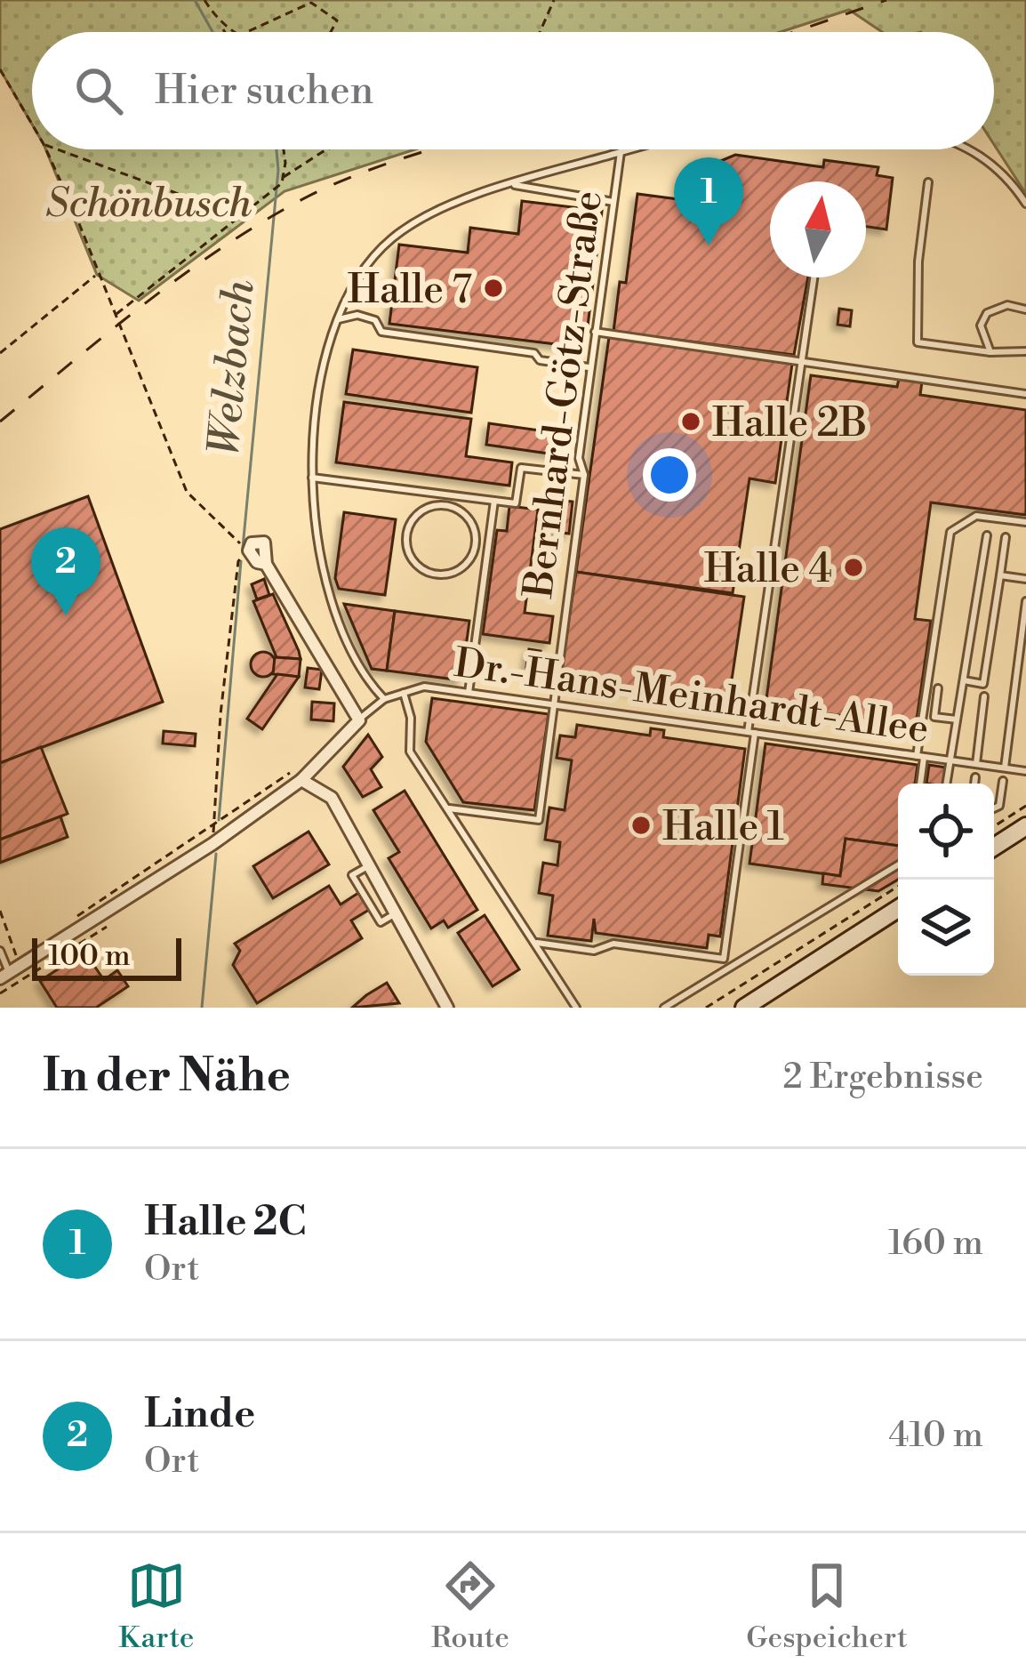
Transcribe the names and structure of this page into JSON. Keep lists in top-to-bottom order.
{
  "streets": {
    "lane": ["Bernhard-Götz-Straße", "Dr.-Hans-Meinhardt-Allee"]
  },
  "crossings": [
    ["Bernhard-Götz-Straße", "Dr.-Hans-Meinhardt-Allee"]
  ],
  "water": ["Welzbach"],
  "parks": ["Schönbusch"],
  "places": [
    "Halle 7",
    "Halle 2B",
    "Halle 4",
    "Halle 1"
  ],
  "scale_bar": "100 m",
  "north": "top",
  "page": {
    "search": "Hier suchen",
    "pins": ["1", "2"],
    "scale": "100 m",
    "heading": ["In der Nähe", "2 Ergebnisse"],
    "list": [
      {
        "mark": "1",
        "name": "Halle 2C",
        "note": "Ort",
        "value": "160 m"
      },
      {
        "mark": "2",
        "name": "Linde",
        "note": "Ort",
        "value": "410 m"
      }
    ],
    "nav": ["Karte", "Route", "Gespeichert"]
  }
}
